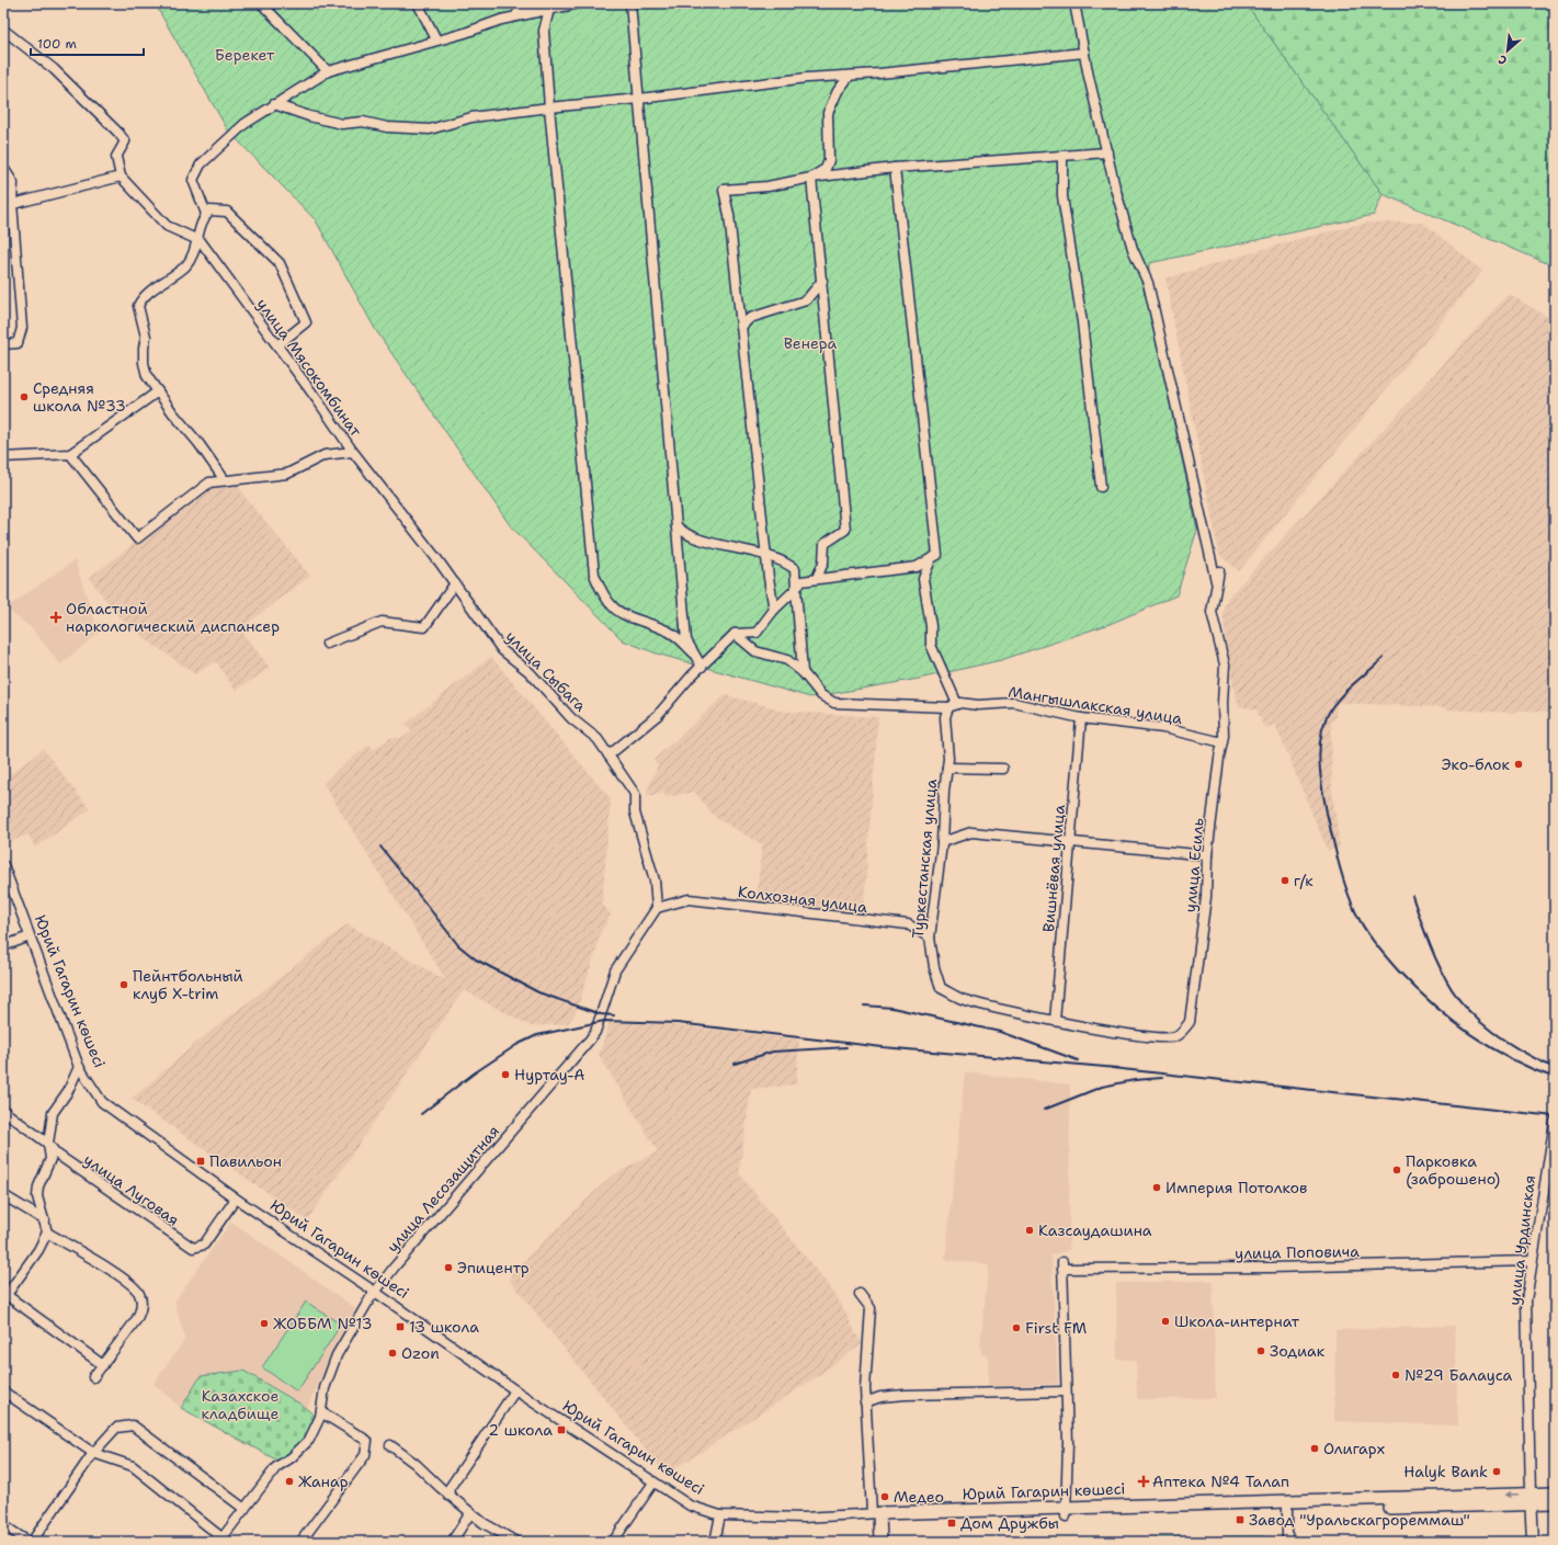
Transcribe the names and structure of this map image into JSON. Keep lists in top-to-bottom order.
{
  "streets": {
    "main road": ["Юрий Гагарин көшесі"],
    "street": [
      "улица Мясокомбинат",
      "улица Сыбага",
      "Мангышлакская улица",
      "Туркестанская улица",
      "улица Есиль",
      "Вишнёвая улица",
      "Колхозная улица",
      "улица Лесозащитная",
      "улица Луговая",
      "улица Урдинская",
      "улица Поповича"
    ]
  },
  "crossings": [
    ["улица Мясокомбинат", "улица Сыбага"],
    ["улица Сыбага", "Колхозная улица"],
    ["улица Сыбага", "улица Лесозащитная"],
    ["Мангышлакская улица", "Туркестанская улица"],
    ["Мангышлакская улица", "улица Есиль"],
    ["Мангышлакская улица", "Вишнёвая улица"],
    ["Туркестанская улица", "улица Есиль"],
    ["Туркестанская улица", "Вишнёвая улица"],
    ["Туркестанская улица", "Колхозная улица"],
    ["улица Есиль", "Вишнёвая улица"],
    ["Колхозная улица", "улица Лесозащитная"],
    ["Юрий Гагарин көшесі", "улица Лесозащитная"],
    ["Юрий Гагарин көшесі", "улица Луговая"],
    ["Юрий Гагарин көшесі", "улица Урдинская"],
    ["улица Урдинская", "улица Поповича"]
  ],
  "parks": ["Берекет", "Венера", "Казахское кладбище"],
  "places": {
    "other": [
      "Средняя школа №33",
      "Эко-блок",
      "г/к",
      "Пейнтбольный клуб X-trim",
      "Нуртау-А",
      "Парковка (заброшено)",
      "Империя Потолков",
      "Казсаудашина",
      "Эпицентр",
      "Школа-интернат",
      "ЖОББМ №13",
      "First FM",
      "Зодиак",
      "Ozon",
      "№29 Балауса",
      "Олигарх",
      "Halyk Bank",
      "Жанар",
      "Медео"
    ],
    "health": ["Областной наркологический диспансер", "Аптека №4 Талап"],
    "transit": [
      "Павильон",
      "13 школа",
      "2 школа",
      "Завод \"Уральскагрореммаш\"",
      "Дом Дружбы"
    ]
  },
  "scale_bar": "100 m",
  "north": "bottom left"
}
